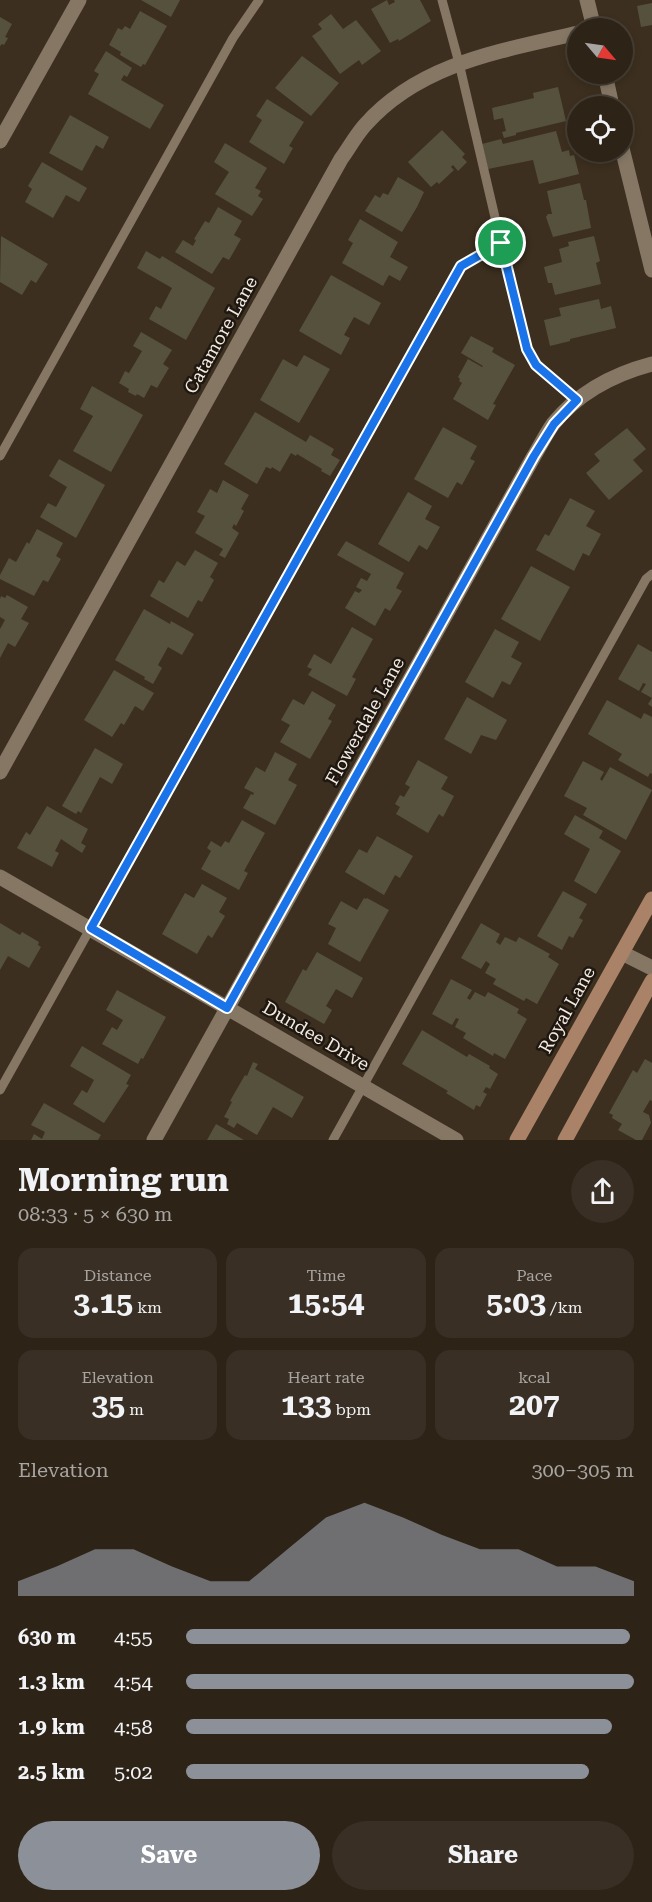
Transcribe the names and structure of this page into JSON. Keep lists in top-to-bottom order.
{
  "streets": {
    "main road": ["Royal Lane"],
    "street": ["Catamore Lane", "Flowerdale Lane", "Dundee Drive"]
  },
  "crossings": [
    ["Flowerdale Lane", "Dundee Drive"]
  ],
  "north": "bottom right",
  "page": {
    "heading": ["Morning run", "08:33 · 5 × 630 m"],
    "stats": [
      ["Distance", "3.15 km"],
      ["Time", "15:54"],
      ["Pace", "5:03 /km"],
      ["Elevation", "35 m"],
      ["Heart rate", "133 bpm"],
      ["kcal", "207"]
    ],
    "chart": ["Elevation", "300–305 m"],
    "list": [
      {
        "name": "630 m",
        "note": "4:55"
      },
      {
        "name": "1.3 km",
        "note": "4:54"
      },
      {
        "name": "1.9 km",
        "note": "4:58"
      },
      {
        "name": "2.5 km",
        "note": "5:02"
      }
    ],
    "buttons": ["Save", "Share"]
  }
}
